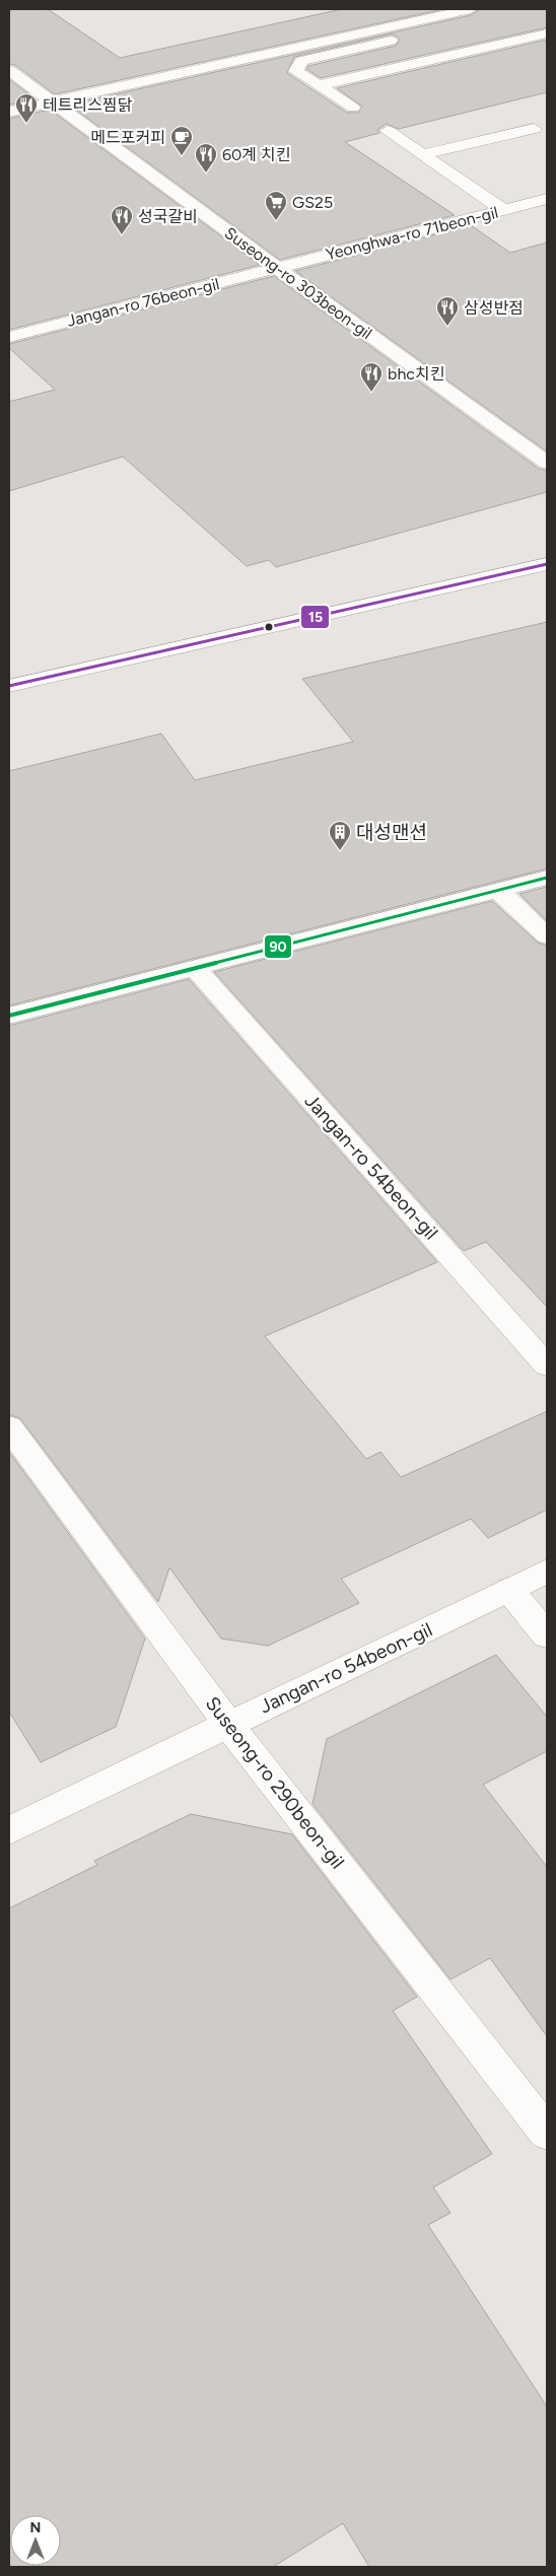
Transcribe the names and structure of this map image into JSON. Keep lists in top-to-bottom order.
{
  "streets": {
    "street": [
      "Yeonghwa-ro 71beon-gil",
      "Suseong-ro 303beon-gil",
      "Jangan-ro 76beon-gil",
      "Jangan-ro 54beon-gil",
      "Suseong-ro 290beon-gil"
    ]
  },
  "crossings": [
    ["Yeonghwa-ro 71beon-gil", "Suseong-ro 303beon-gil"],
    ["Yeonghwa-ro 71beon-gil", "Jangan-ro 76beon-gil"],
    ["Suseong-ro 303beon-gil", "Jangan-ro 76beon-gil"],
    ["Jangan-ro 54beon-gil", "Suseong-ro 290beon-gil"]
  ],
  "places": {
    "restaurant": [
      "테트리스찜닭",
      "60계 치킨",
      "성국갈비",
      "삼성반점",
      "bhc치킨"
    ],
    "cafe": ["메드포커피"],
    "supermarket": ["GS25"],
    "building": ["대성맨션"]
  },
  "lines": ["transit line 15", "transit line 90"],
  "north": "top"
}
